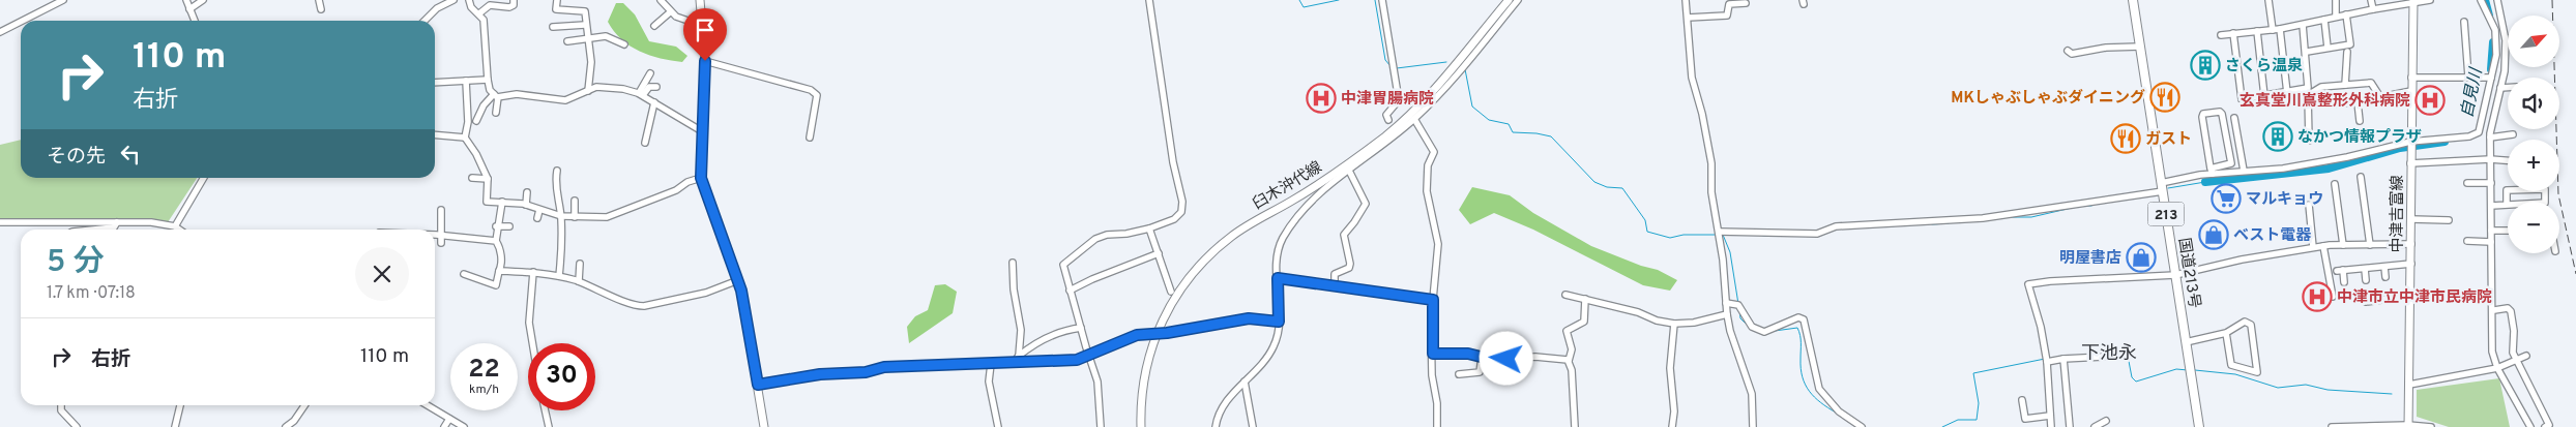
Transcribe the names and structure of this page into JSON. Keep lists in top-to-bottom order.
{
  "streets": {
    "highway": ["213", "国道213号"],
    "main road": ["臼木沖代線", "中津吉富線"]
  },
  "districts": ["下池永"],
  "water": ["自見川"],
  "places": {
    "building": ["さくら温泉", "なかつ情報プラザ"],
    "restaurant": ["MKしゃぶしゃぶダイニング", "ガスト"],
    "hospital": ["中津胃腸病院", "玄真堂川嶌整形外科病院", "中津市立中津市民病院"],
    "supermarket": ["マルキョウ"],
    "shop": ["ベスト電器", "明屋書店"]
  },
  "north": "top right",
  "page": {
    "map_buttons": ["+", "−"],
    "turn": ["110 m", "右折"],
    "then": "その先",
    "heading": ["5 分", "1.7 km · 07:18"],
    "list": [
      {
        "name": "右折",
        "value": "110 m"
      }
    ],
    "speed": "22 km/h",
    "limit": "30"
  }
}
